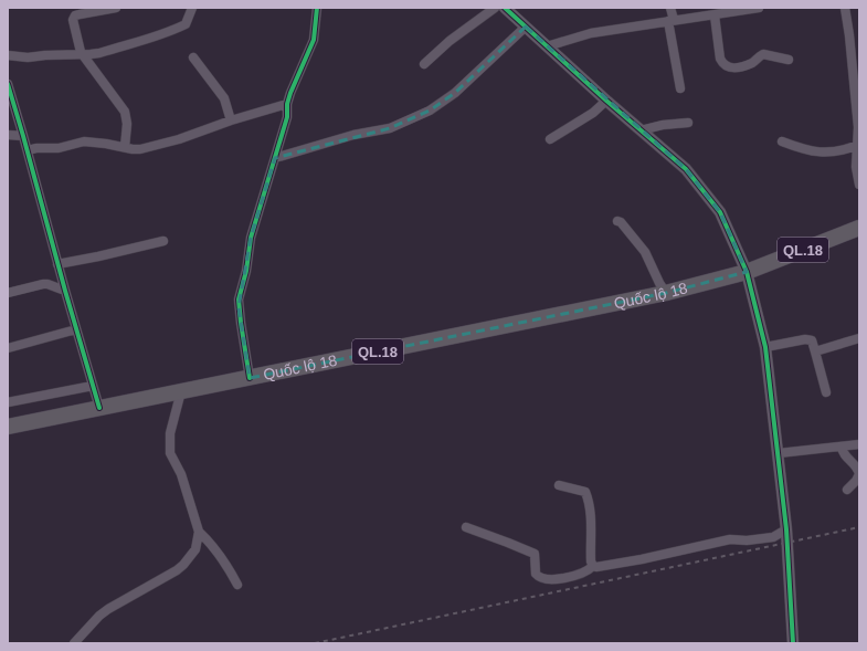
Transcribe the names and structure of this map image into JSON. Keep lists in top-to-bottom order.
{
  "streets": {
    "highway": ["QL.18", "Quốc lộ 18"]
  },
  "crossings": [
    ["QL.18", "Quốc lộ 18"]
  ]
}
